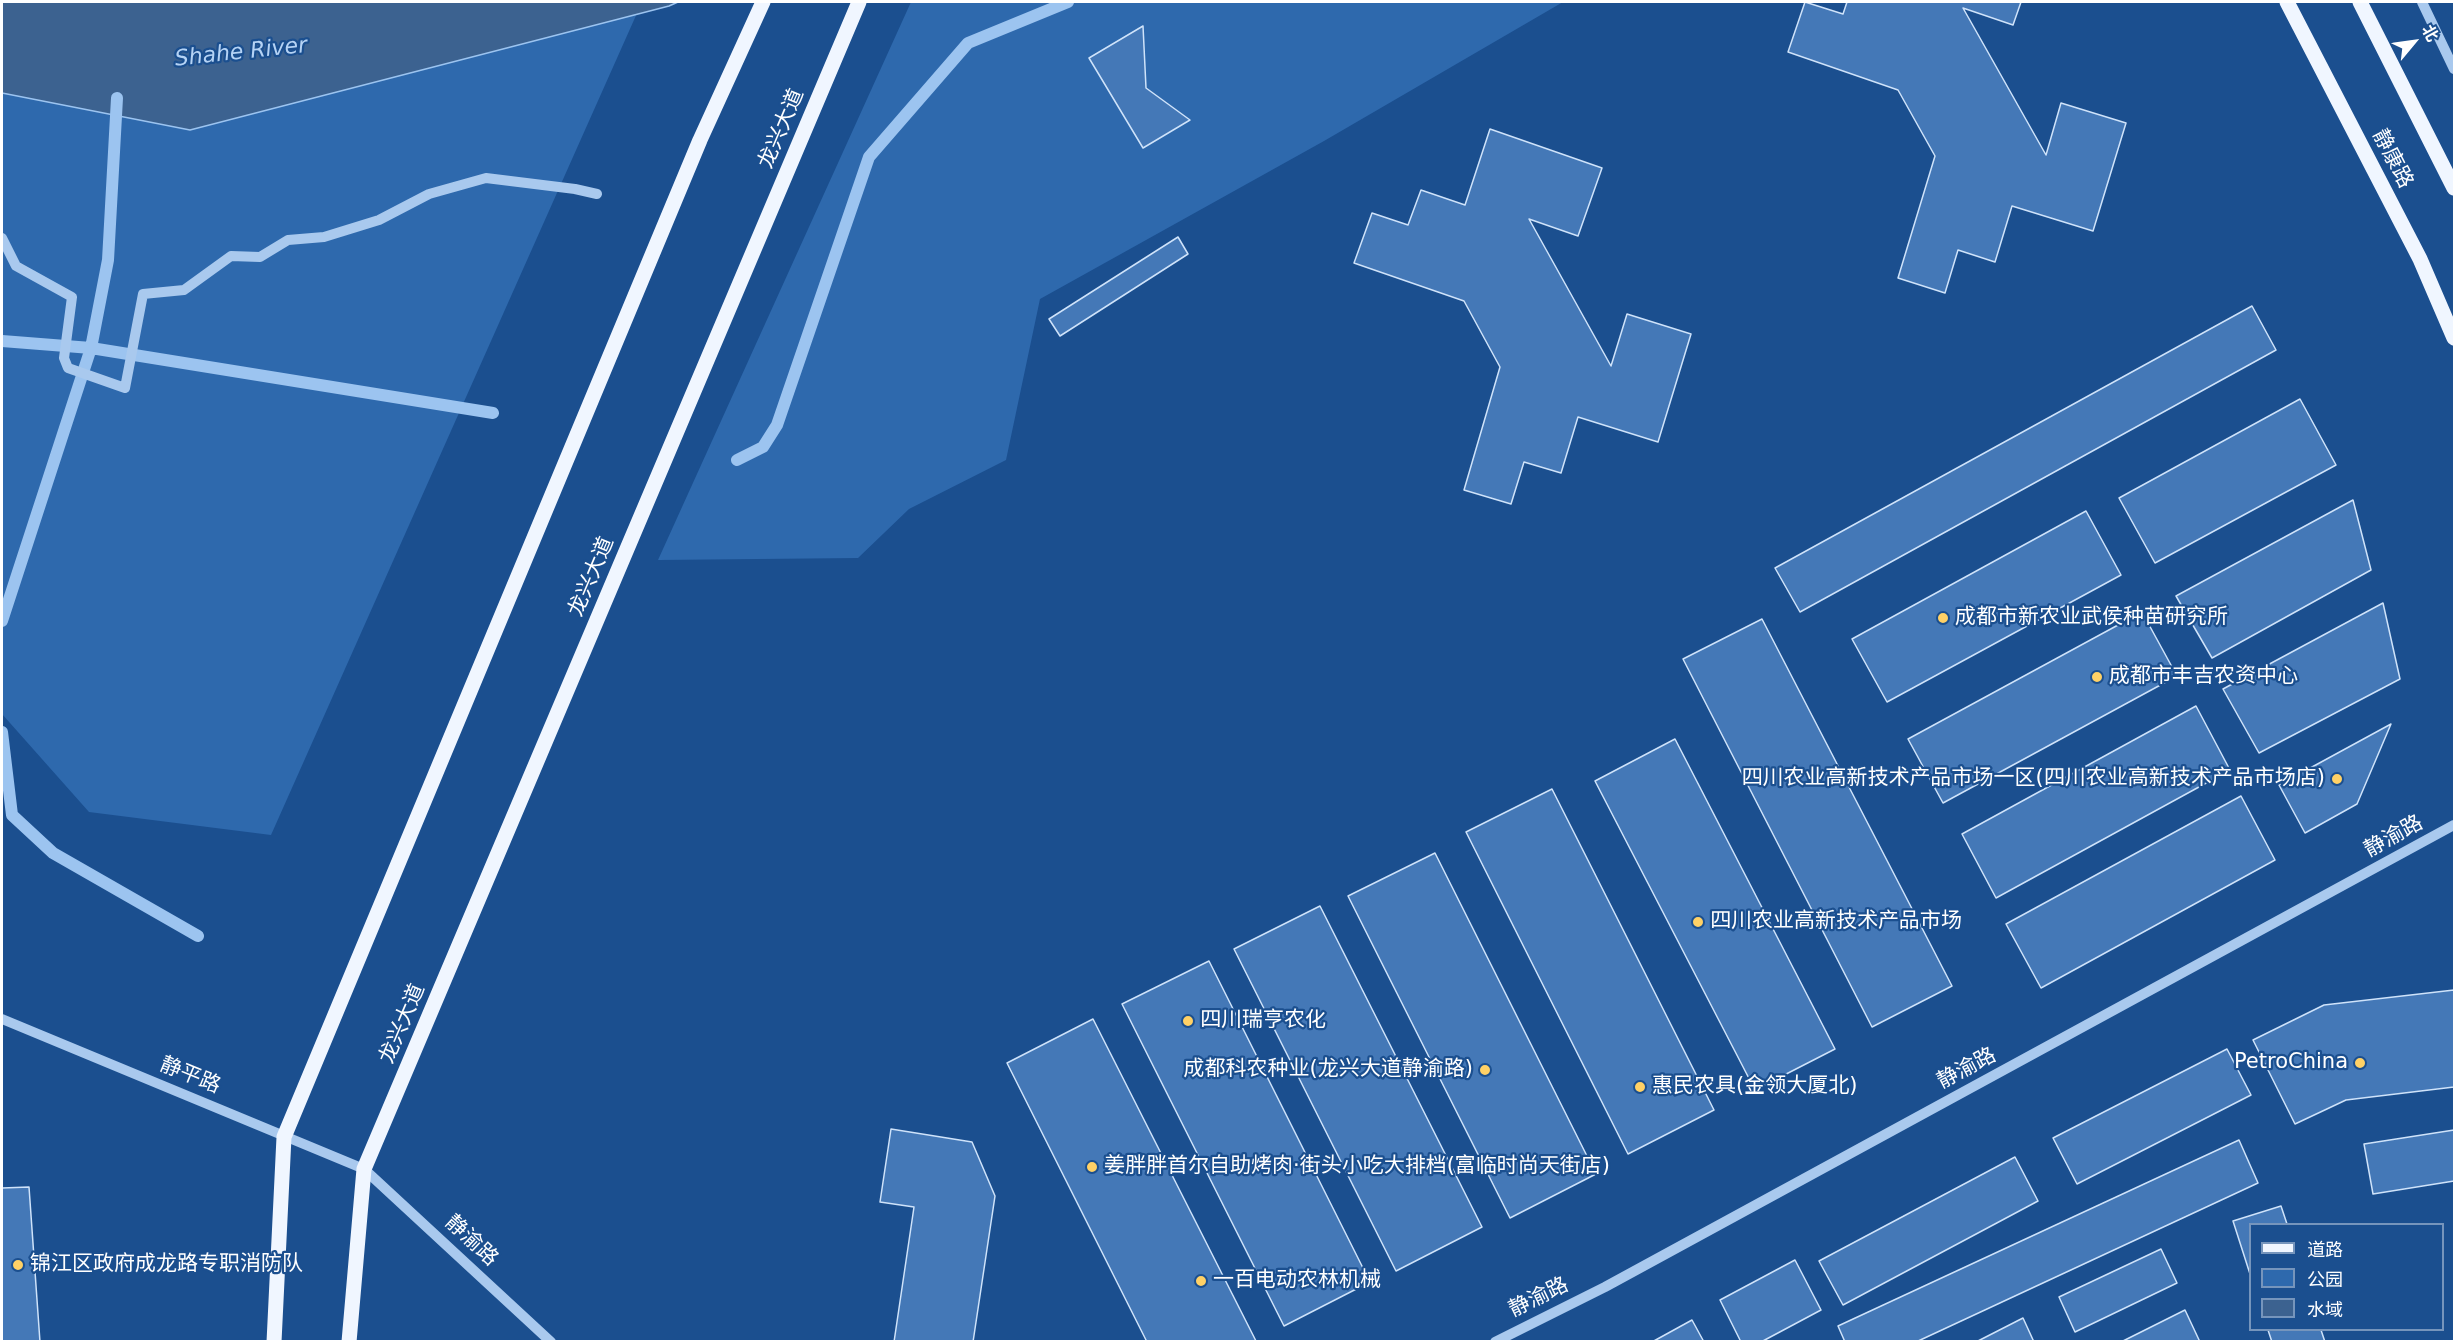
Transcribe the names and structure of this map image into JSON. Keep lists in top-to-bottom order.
{
  "streets": {
    "main road": ["龙兴大道", "静康路"],
    "street": ["静渝路", "静平路"]
  },
  "crossings": [
    ["龙兴大道", "静渝路"],
    ["龙兴大道", "静平路"],
    ["静渝路", "静平路"]
  ],
  "water": ["Shahe River"],
  "places": [
    "成都市新农业武侯种苗研究所",
    "成都市丰吉农资中心",
    "四川农业高新技术产品市场一区(四川农业高新技术产品市场店)",
    "四川农业高新技术产品市场",
    "四川瑞亨农化",
    "PetroChina",
    "成都科农种业(龙兴大道静渝路)",
    "惠民农具(金领大厦北)",
    "姜胖胖首尔自助烤肉·街头小吃大排档(富临时尚天街店)",
    "锦江区政府成龙路专职消防队",
    "一百电动农林机械"
  ],
  "legend": ["道路", "公园", "水域"],
  "north": "top right"
}
